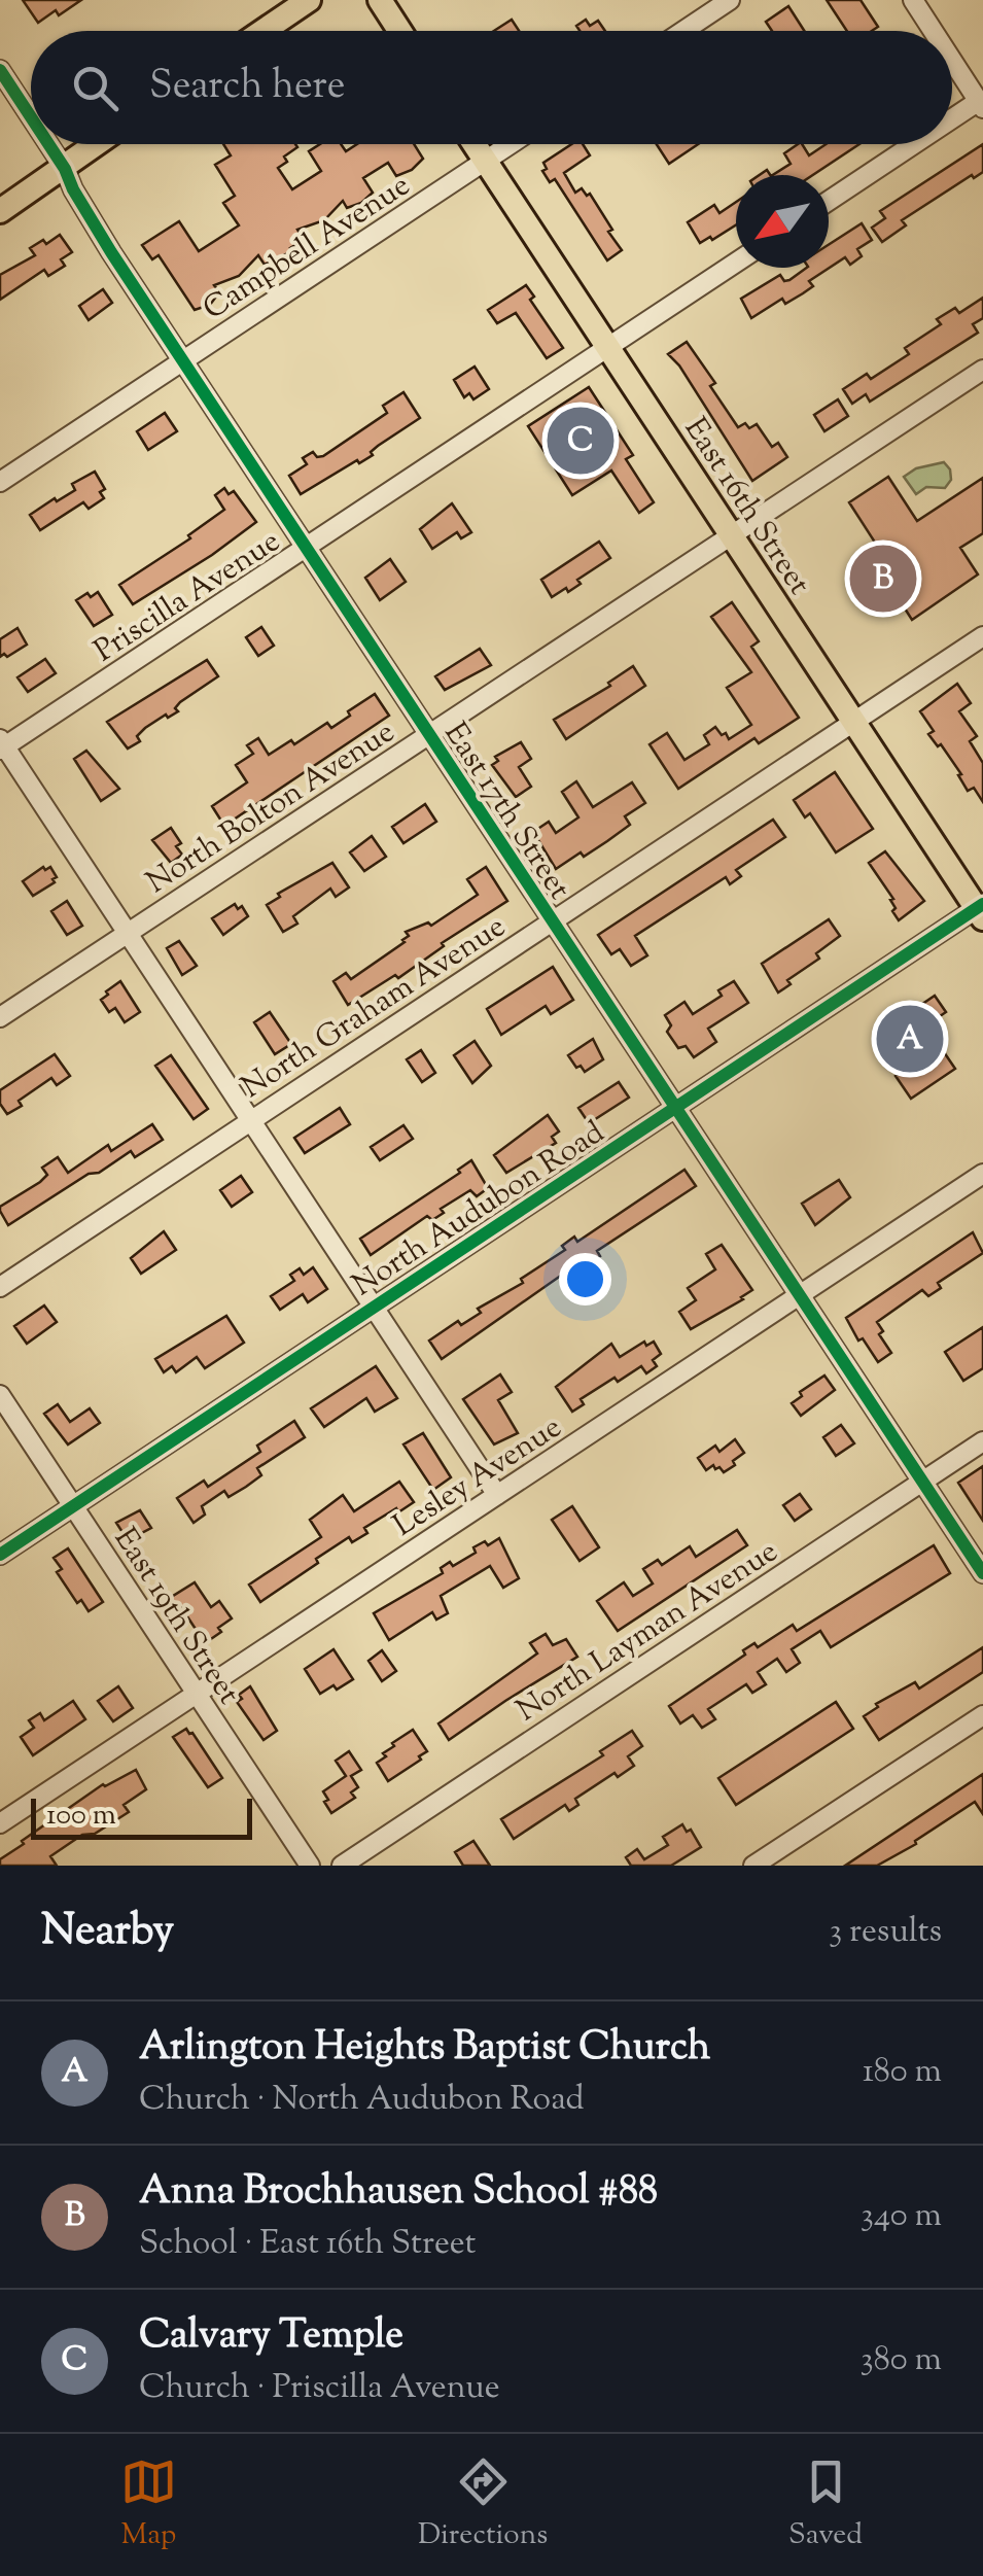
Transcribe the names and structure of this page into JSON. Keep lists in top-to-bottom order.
{
  "streets": {
    "main road": ["East 16th Street"],
    "street": [
      "Campbell Avenue",
      "Priscilla Avenue",
      "North Bolton Avenue",
      "East 17th Street",
      "North Graham Avenue",
      "North Audubon Road",
      "Lesley Avenue",
      "East 19th Street",
      "North Layman Avenue"
    ]
  },
  "crossings": [
    ["Campbell Avenue", "East 16th Street"],
    ["Campbell Avenue", "East 17th Street"],
    ["East 16th Street", "Priscilla Avenue"],
    ["East 16th Street", "North Bolton Avenue"],
    ["East 16th Street", "North Graham Avenue"],
    ["East 16th Street", "North Audubon Road"],
    ["Priscilla Avenue", "East 17th Street"],
    ["North Bolton Avenue", "East 17th Street"],
    ["East 17th Street", "North Graham Avenue"],
    ["East 17th Street", "North Audubon Road"],
    ["East 17th Street", "Lesley Avenue"],
    ["East 17th Street", "North Layman Avenue"],
    ["North Audubon Road", "East 19th Street"],
    ["Lesley Avenue", "East 19th Street"]
  ],
  "scale_bar": "100 m",
  "north": "bottom left",
  "page": {
    "search": "Search here",
    "pins": ["C", "B", "A"],
    "scale": "100 m",
    "heading": ["Nearby", "3 results"],
    "list": [
      {
        "mark": "A",
        "name": "Arlington Heights Baptist Church",
        "note": "Church · North Audubon Road",
        "value": "180 m"
      },
      {
        "mark": "B",
        "name": "Anna Brochhausen School #88",
        "note": "School · East 16th Street",
        "value": "340 m"
      },
      {
        "mark": "C",
        "name": "Calvary Temple",
        "note": "Church · Priscilla Avenue",
        "value": "380 m"
      }
    ],
    "nav": ["Map", "Directions", "Saved"]
  }
}
